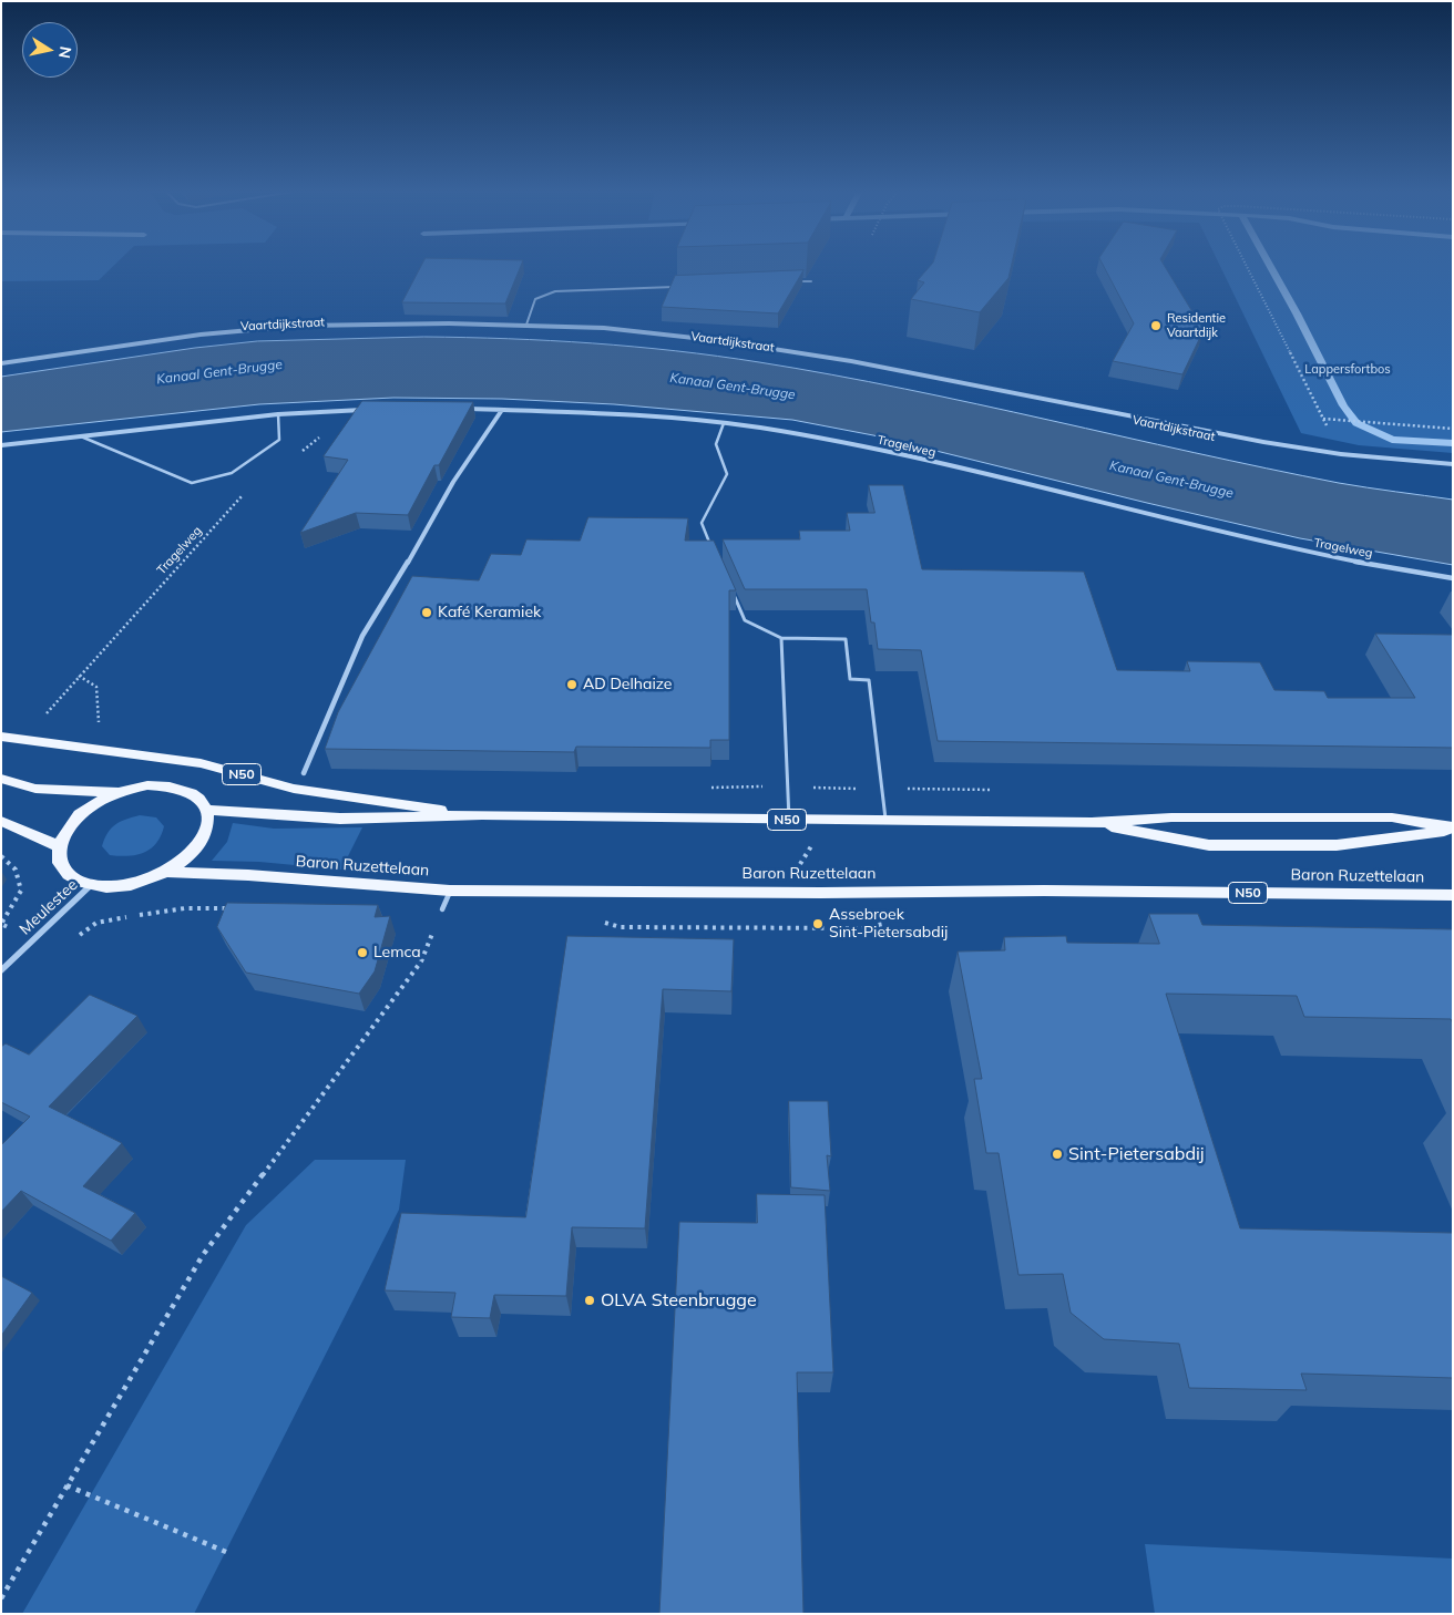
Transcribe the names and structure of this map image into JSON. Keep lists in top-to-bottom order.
{
  "streets": {
    "main road": ["N50", "Baron Ruzettelaan"],
    "street": ["Vaartdijkstraat", "Tragelweg", "Meulestee"]
  },
  "crossings": [
    ["N50", "Baron Ruzettelaan"],
    ["N50", "Meulestee"],
    ["Baron Ruzettelaan", "Meulestee"]
  ],
  "water": ["Kanaal Gent-Brugge"],
  "parks": ["Lappersfortbos"],
  "places": [
    "Residentie Vaartdijk",
    "Kafé Keramiek",
    "AD Delhaize",
    "Assebroek Sint-Pietersabdij",
    "Lemca",
    "Sint-Pietersabdij",
    "OLVA Steenbrugge"
  ],
  "north": "right"
}
